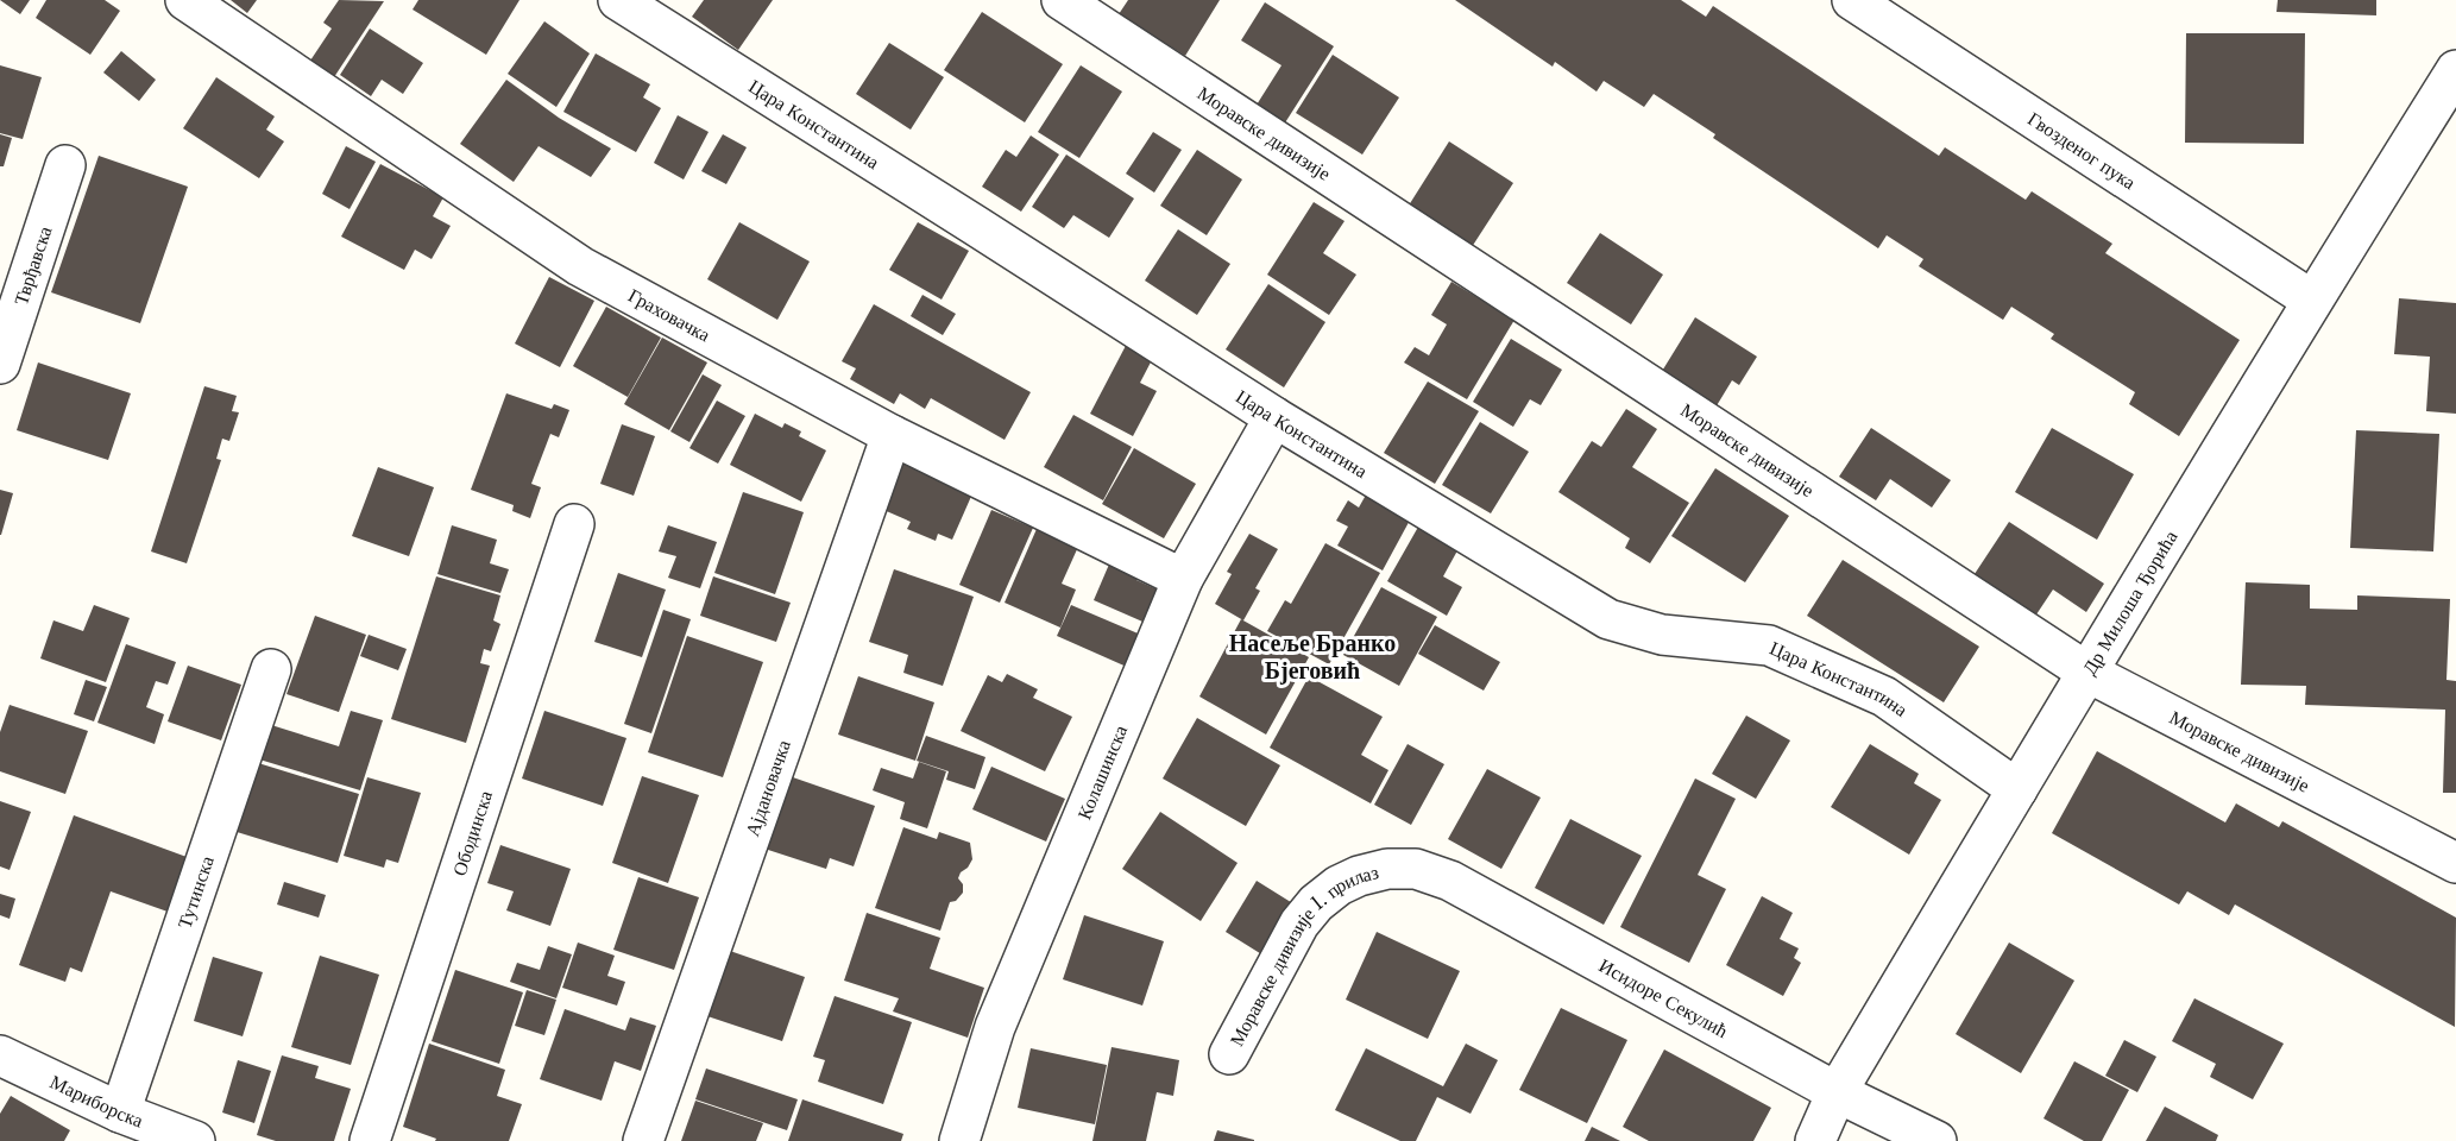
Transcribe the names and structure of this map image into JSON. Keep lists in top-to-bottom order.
{
  "streets": {
    "street": [
      "Цара Константина",
      "Моравске дивизије",
      "Гвозденог пука",
      "Тврђавска",
      "Граховачка",
      "Др Милоша Ђорића",
      "Колашинска",
      "Ајдановачка",
      "Ободинска",
      "Тутинска",
      "Моравске дивизије 1. прилаз",
      "Исидоре Секулић",
      "Мариборска"
    ]
  },
  "crossings": [
    ["Цара Константина", "Др Милоша Ђорића"],
    ["Цара Константина", "Колашинска"],
    ["Моравске дивизије", "Др Милоша Ђорића"],
    ["Гвозденог пука", "Др Милоша Ђорића"],
    ["Граховачка", "Колашинска"],
    ["Граховачка", "Ајдановачка"],
    ["Др Милоша Ђорића", "Исидоре Секулић"],
    ["Тутинска", "Мариборска"],
    ["Моравске дивизије 1. прилаз", "Исидоре Секулић"]
  ],
  "districts": ["Насеље Бранко Бјеговић"]
}
